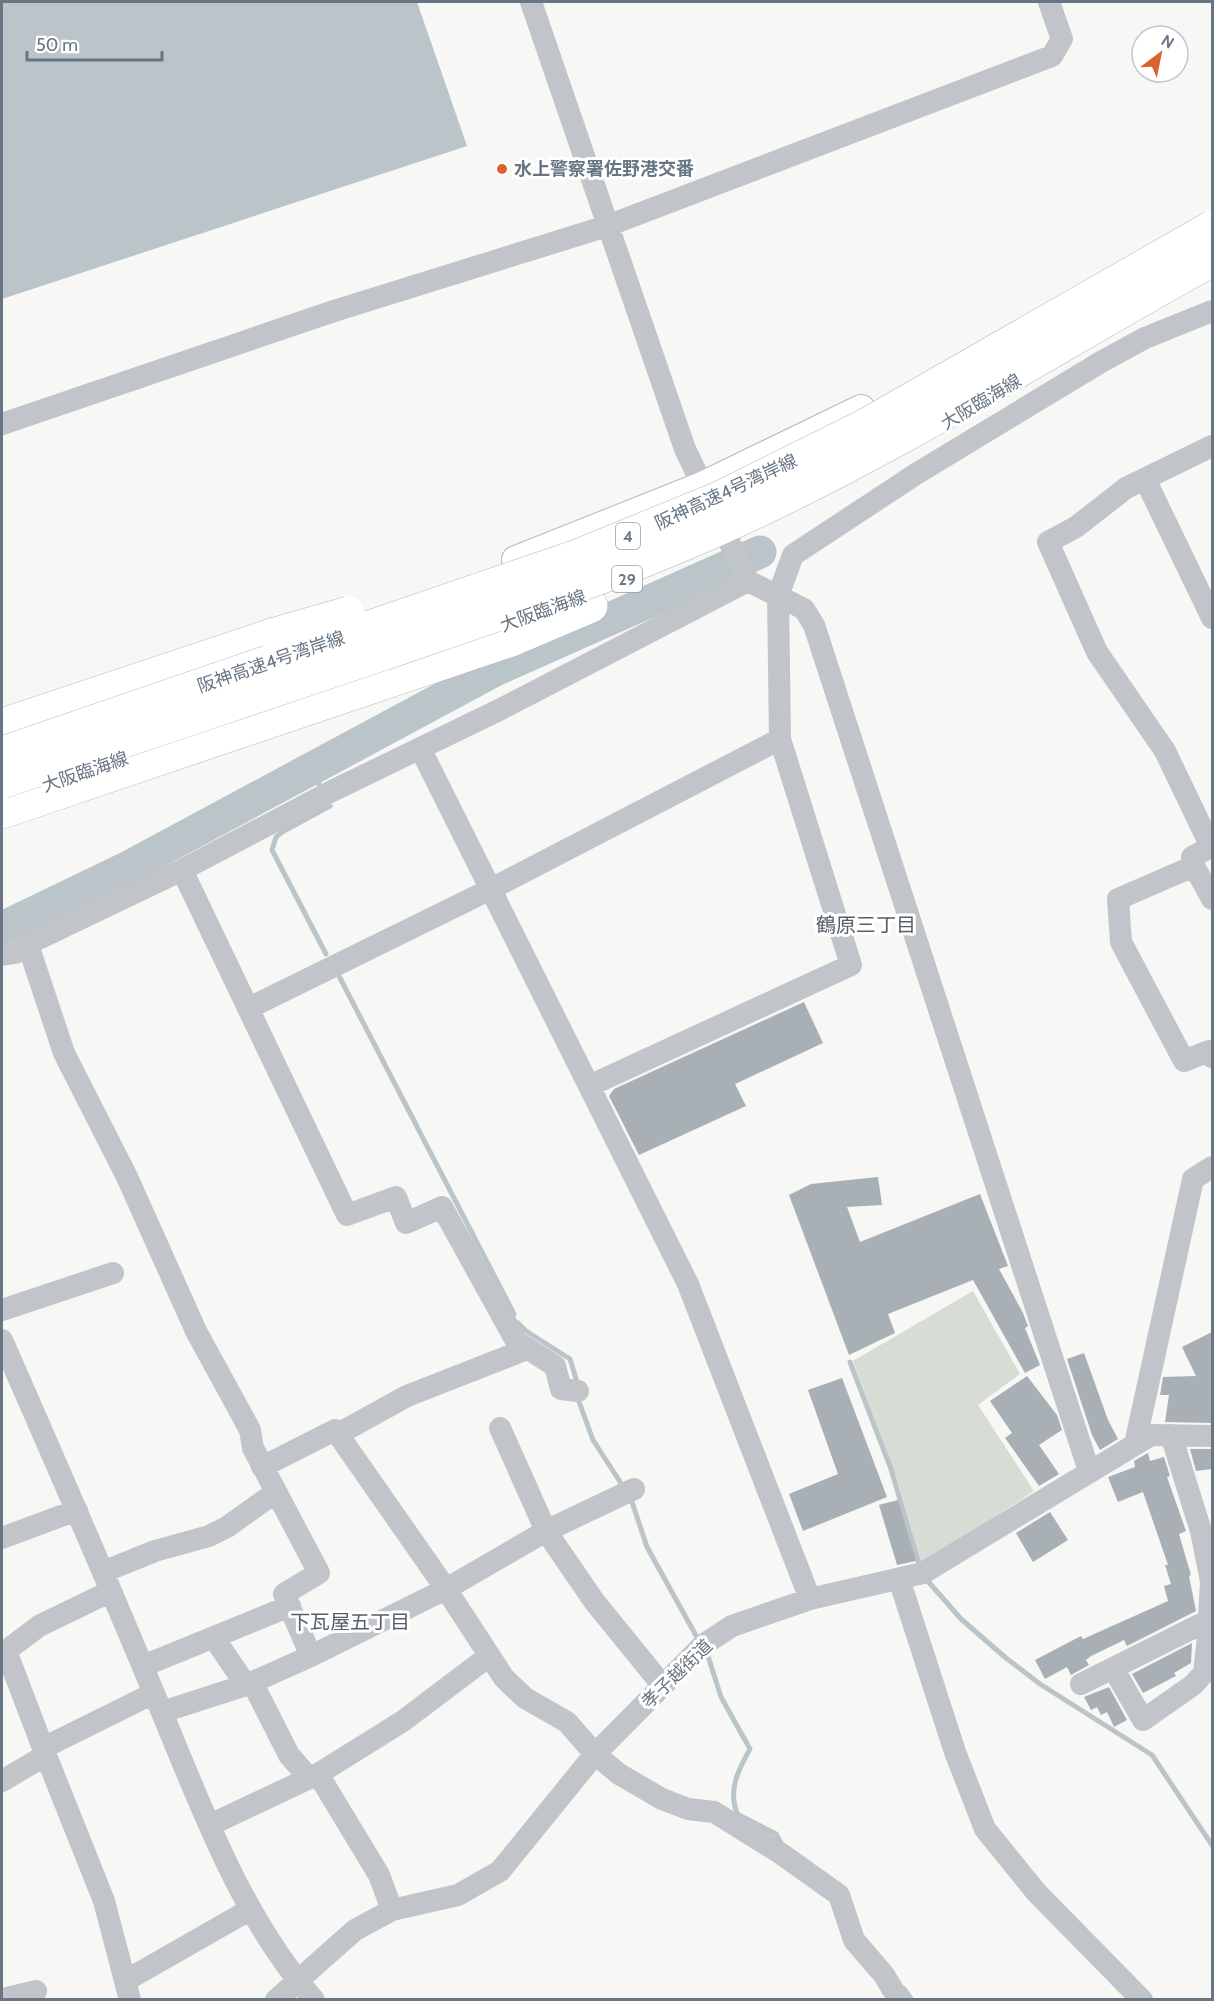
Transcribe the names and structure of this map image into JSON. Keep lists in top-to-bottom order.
{
  "streets": {
    "highway": ["阪神高速4号湾岸線", "4"],
    "main road": ["大阪臨海線", "29"],
    "street": ["孝子越街道"]
  },
  "districts": ["鶴原三丁目", "下瓦屋五丁目"],
  "places": ["水上警察署佐野港交番"],
  "scale_bar": "50 m",
  "north": "top right"
}
